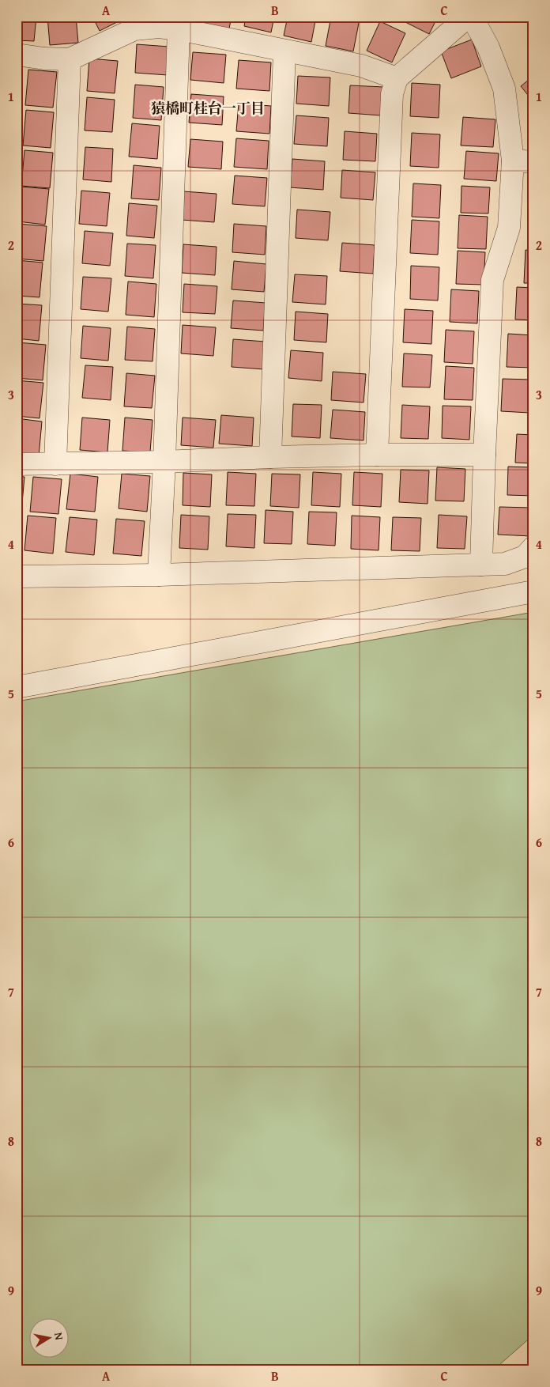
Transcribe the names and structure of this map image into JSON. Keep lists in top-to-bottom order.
{
  "districts": ["猿橋町桂台一丁目"],
  "north": "right",
  "grid": {
    "columns": ["A", "B", "C"],
    "rows": [
      "1",
      "2",
      "3",
      "4",
      "5",
      "6",
      "7",
      "8",
      "9"
    ]
  }
}
